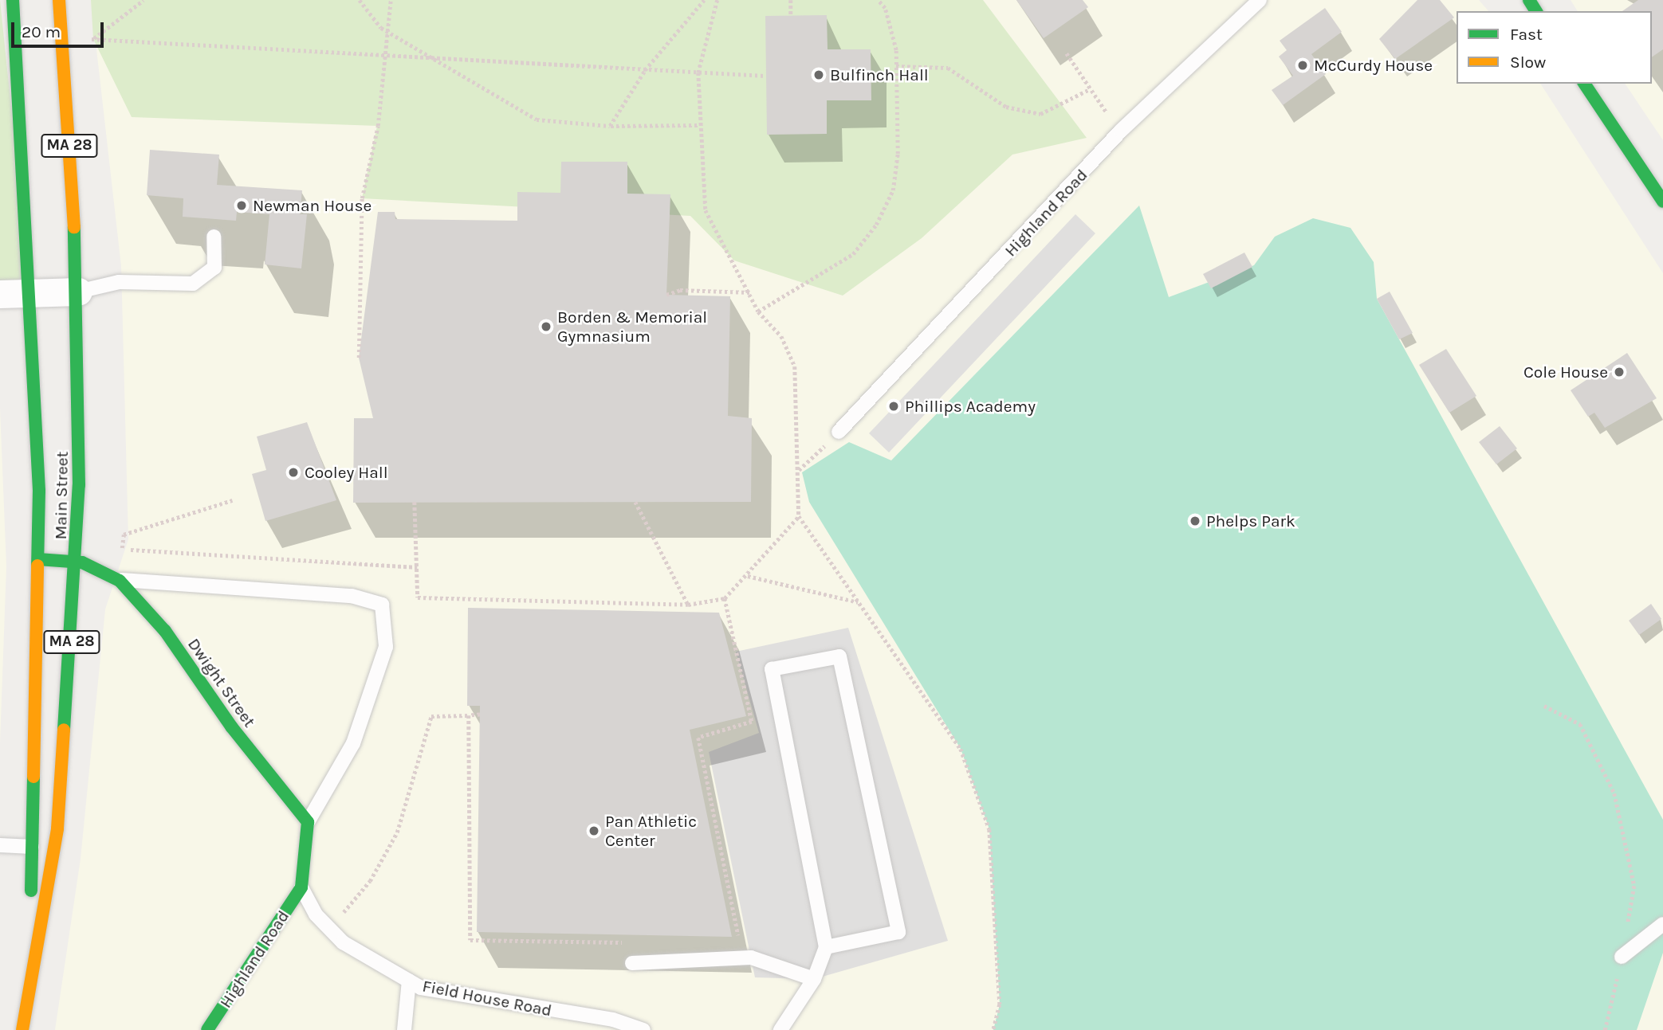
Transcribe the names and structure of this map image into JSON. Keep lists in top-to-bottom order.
{
  "streets": {
    "main road": [
      "MA 28",
      "Highland Road",
      "Main Street",
      "Dwight Street"
    ],
    "lane": ["Field House Road"]
  },
  "crossings": [
    ["Highland Road", "Field House Road"],
    ["Main Street", "Dwight Street"]
  ],
  "places": [
    "McCurdy House",
    "Bulfinch Hall",
    "Newman House",
    "Borden & Memorial Gymnasium",
    "Cole House",
    "Phillips Academy",
    "Cooley Hall",
    "Phelps Park",
    "Pan Athletic Center"
  ],
  "legend": ["Fast", "Slow"],
  "scale_bar": "20 m"
}
